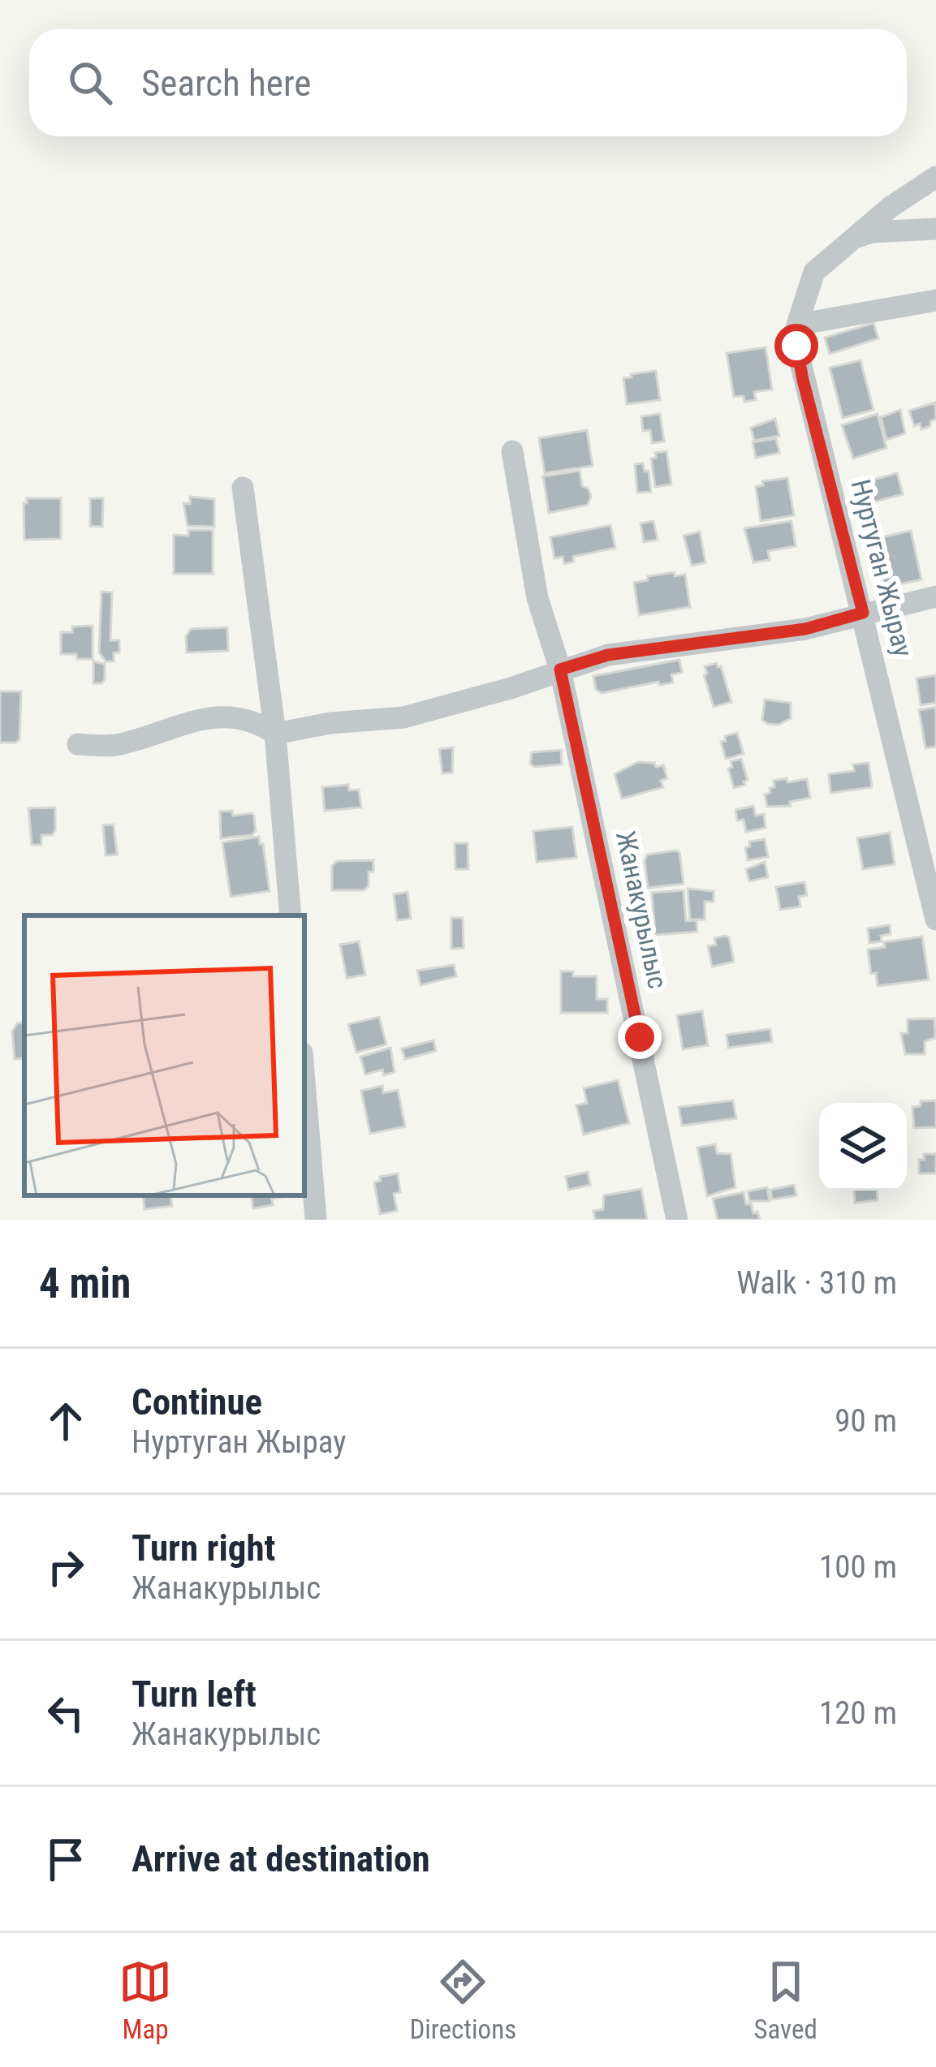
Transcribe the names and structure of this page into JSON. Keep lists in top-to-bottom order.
{
  "streets": {
    "street": ["Нуртуган Жырау", "Жанакурылыс"]
  },
  "page": {
    "search": "Search here",
    "heading": ["4 min", "Walk · 310 m"],
    "list": [
      ["Continue", "Нуртуган Жырау", "90 m"],
      ["Turn right", "Жанакурылыс", "100 m"],
      ["Turn left", "Жанакурылыс", "120 m"],
      "Arrive at destination"
    ],
    "nav": ["Map", "Directions", "Saved"]
  }
}
